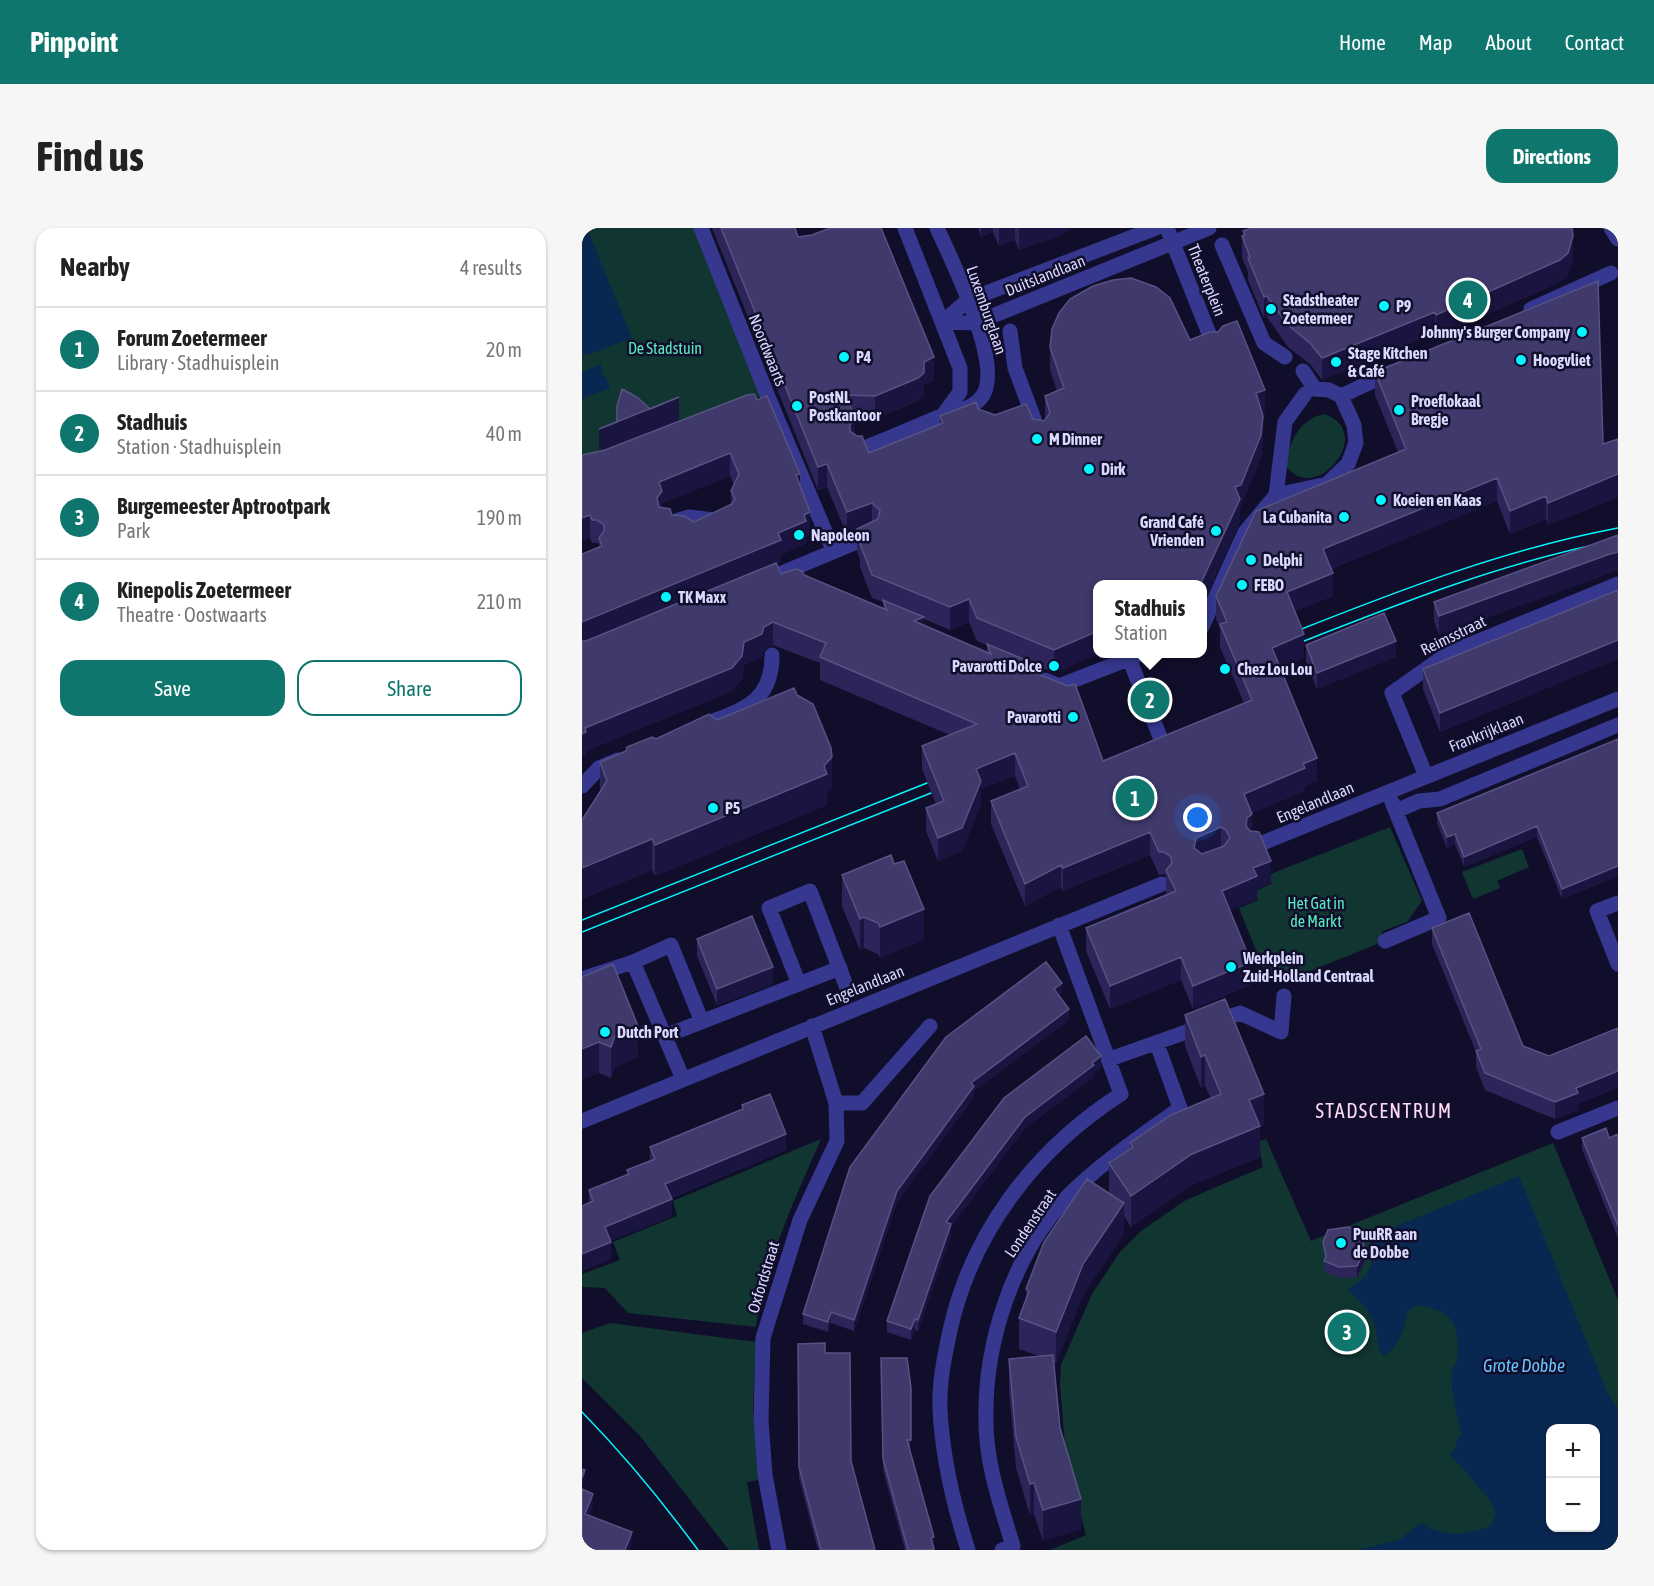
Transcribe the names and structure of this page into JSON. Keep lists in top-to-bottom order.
{
  "streets": {
    "street": [
      "Duitslandlaan",
      "Theaterplein",
      "Luxemburglaan",
      "Noordwaarts",
      "Reimsstraat",
      "Frankrijklaan",
      "Engelandlaan",
      "Londenstraat",
      "Oxfordstraat"
    ]
  },
  "crossings": [
    ["Duitslandlaan", "Theaterplein"],
    ["Duitslandlaan", "Luxemburglaan"],
    ["Reimsstraat", "Frankrijklaan"],
    ["Frankrijklaan", "Engelandlaan"],
    ["Engelandlaan", "Londenstraat"],
    ["Engelandlaan", "Oxfordstraat"]
  ],
  "districts": ["STADSCENTRUM"],
  "water": ["Grote Dobbe"],
  "parks": ["De Stadstuin", "Het Gat in de Markt"],
  "places": [
    "P9",
    "Stadstheater Zoetermeer",
    "Johnny's Burger Company",
    "P4",
    "Hoogvliet",
    "Stage Kitchen & Café",
    "PostNL Postkantoor",
    "Proeflokaal Bregje",
    "M Dinner",
    "Dirk",
    "Koeien en Kaas",
    "La Cubanita",
    "Grand Café Vrienden",
    "Napoleon",
    "Delphi",
    "FEBO",
    "TK Maxx",
    "Pavarotti Dolce",
    "Chez Lou Lou",
    "Pavarotti",
    "P5",
    "Werkplein Zuid-Holland Centraal",
    "Dutch Port",
    "PuuRR aan de Dobbe"
  ],
  "page": {
    "header": "Pinpoint",
    "nav": [
      "Home",
      "Map",
      "About",
      "Contact"
    ],
    "buttons": [
      "Directions",
      ["Save", "Share"]
    ],
    "title": "Find us",
    "heading": ["Nearby", "4 results"],
    "pins": [
      "4",
      "2",
      "1",
      "3"
    ],
    "list": [
      {
        "mark": "1",
        "name": "Forum Zoetermeer",
        "note": "Library · Stadhuisplein",
        "value": "20 m"
      },
      {
        "mark": "2",
        "name": "Stadhuis",
        "note": "Station · Stadhuisplein",
        "value": "40 m"
      },
      {
        "mark": "3",
        "name": "Burgemeester Aptrootpark",
        "note": "Park",
        "value": "190 m"
      },
      {
        "mark": "4",
        "name": "Kinepolis Zoetermeer",
        "note": "Theatre · Oostwaarts",
        "value": "210 m"
      }
    ],
    "popup": ["Stadhuis", "Station"],
    "map_buttons": ["+", "−"]
  }
}
